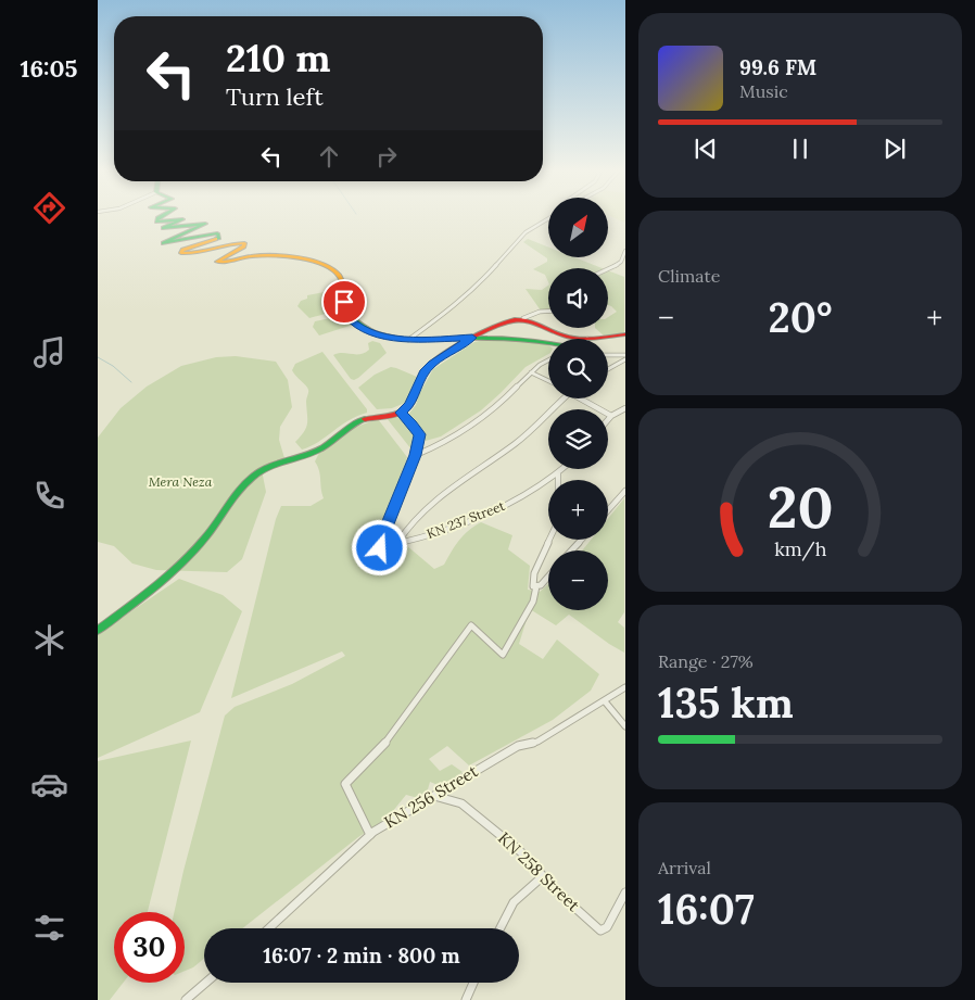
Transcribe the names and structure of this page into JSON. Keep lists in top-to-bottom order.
{
  "streets": {
    "street": ["KN 237 Street", "KN 256 Street", "KN 258 Street"]
  },
  "crossings": [
    ["KN 256 Street", "KN 258 Street"]
  ],
  "parks": ["Mera Neza"],
  "north": "top right",
  "page": {
    "tabs": "16:05",
    "turn": ["210 m", "Turn left"],
    "song": ["99.6 FM", "Music"],
    "map_buttons": ["+", "−"],
    "tile": [
      "Climate",
      ["Range · 27%", "135 km"],
      ["Arrival", "16:07"]
    ],
    "heat": ["−", "20°", "+"],
    "limit": "30",
    "trip": "16:07 · 2 min · 800 m",
    "gauge": ["20", "km/h"]
  }
}
